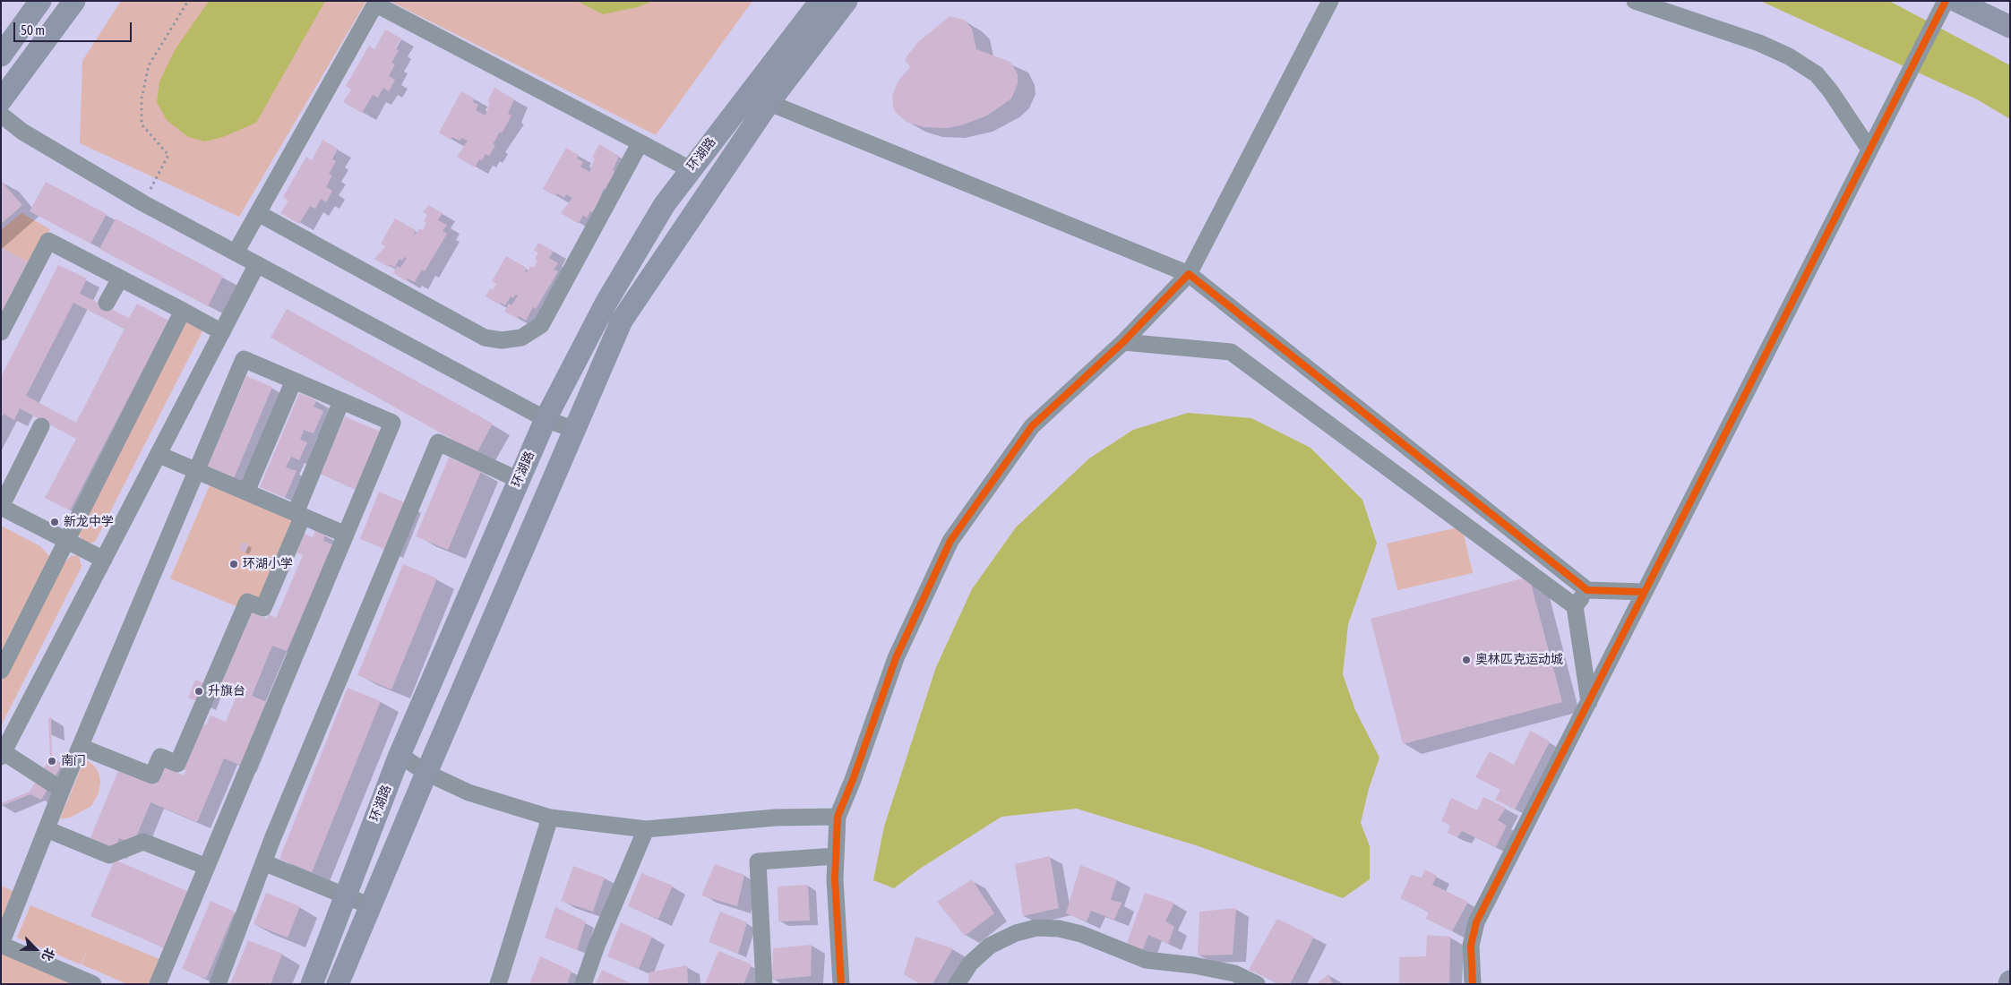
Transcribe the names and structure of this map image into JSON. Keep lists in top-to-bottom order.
{
  "streets": {
    "main road": ["环湖路"]
  },
  "places": [
    "新龙中学",
    "环湖小学",
    "奥林匹克运动城",
    "升旗台",
    "南门"
  ],
  "scale_bar": "50 m",
  "north": "bottom right"
}
